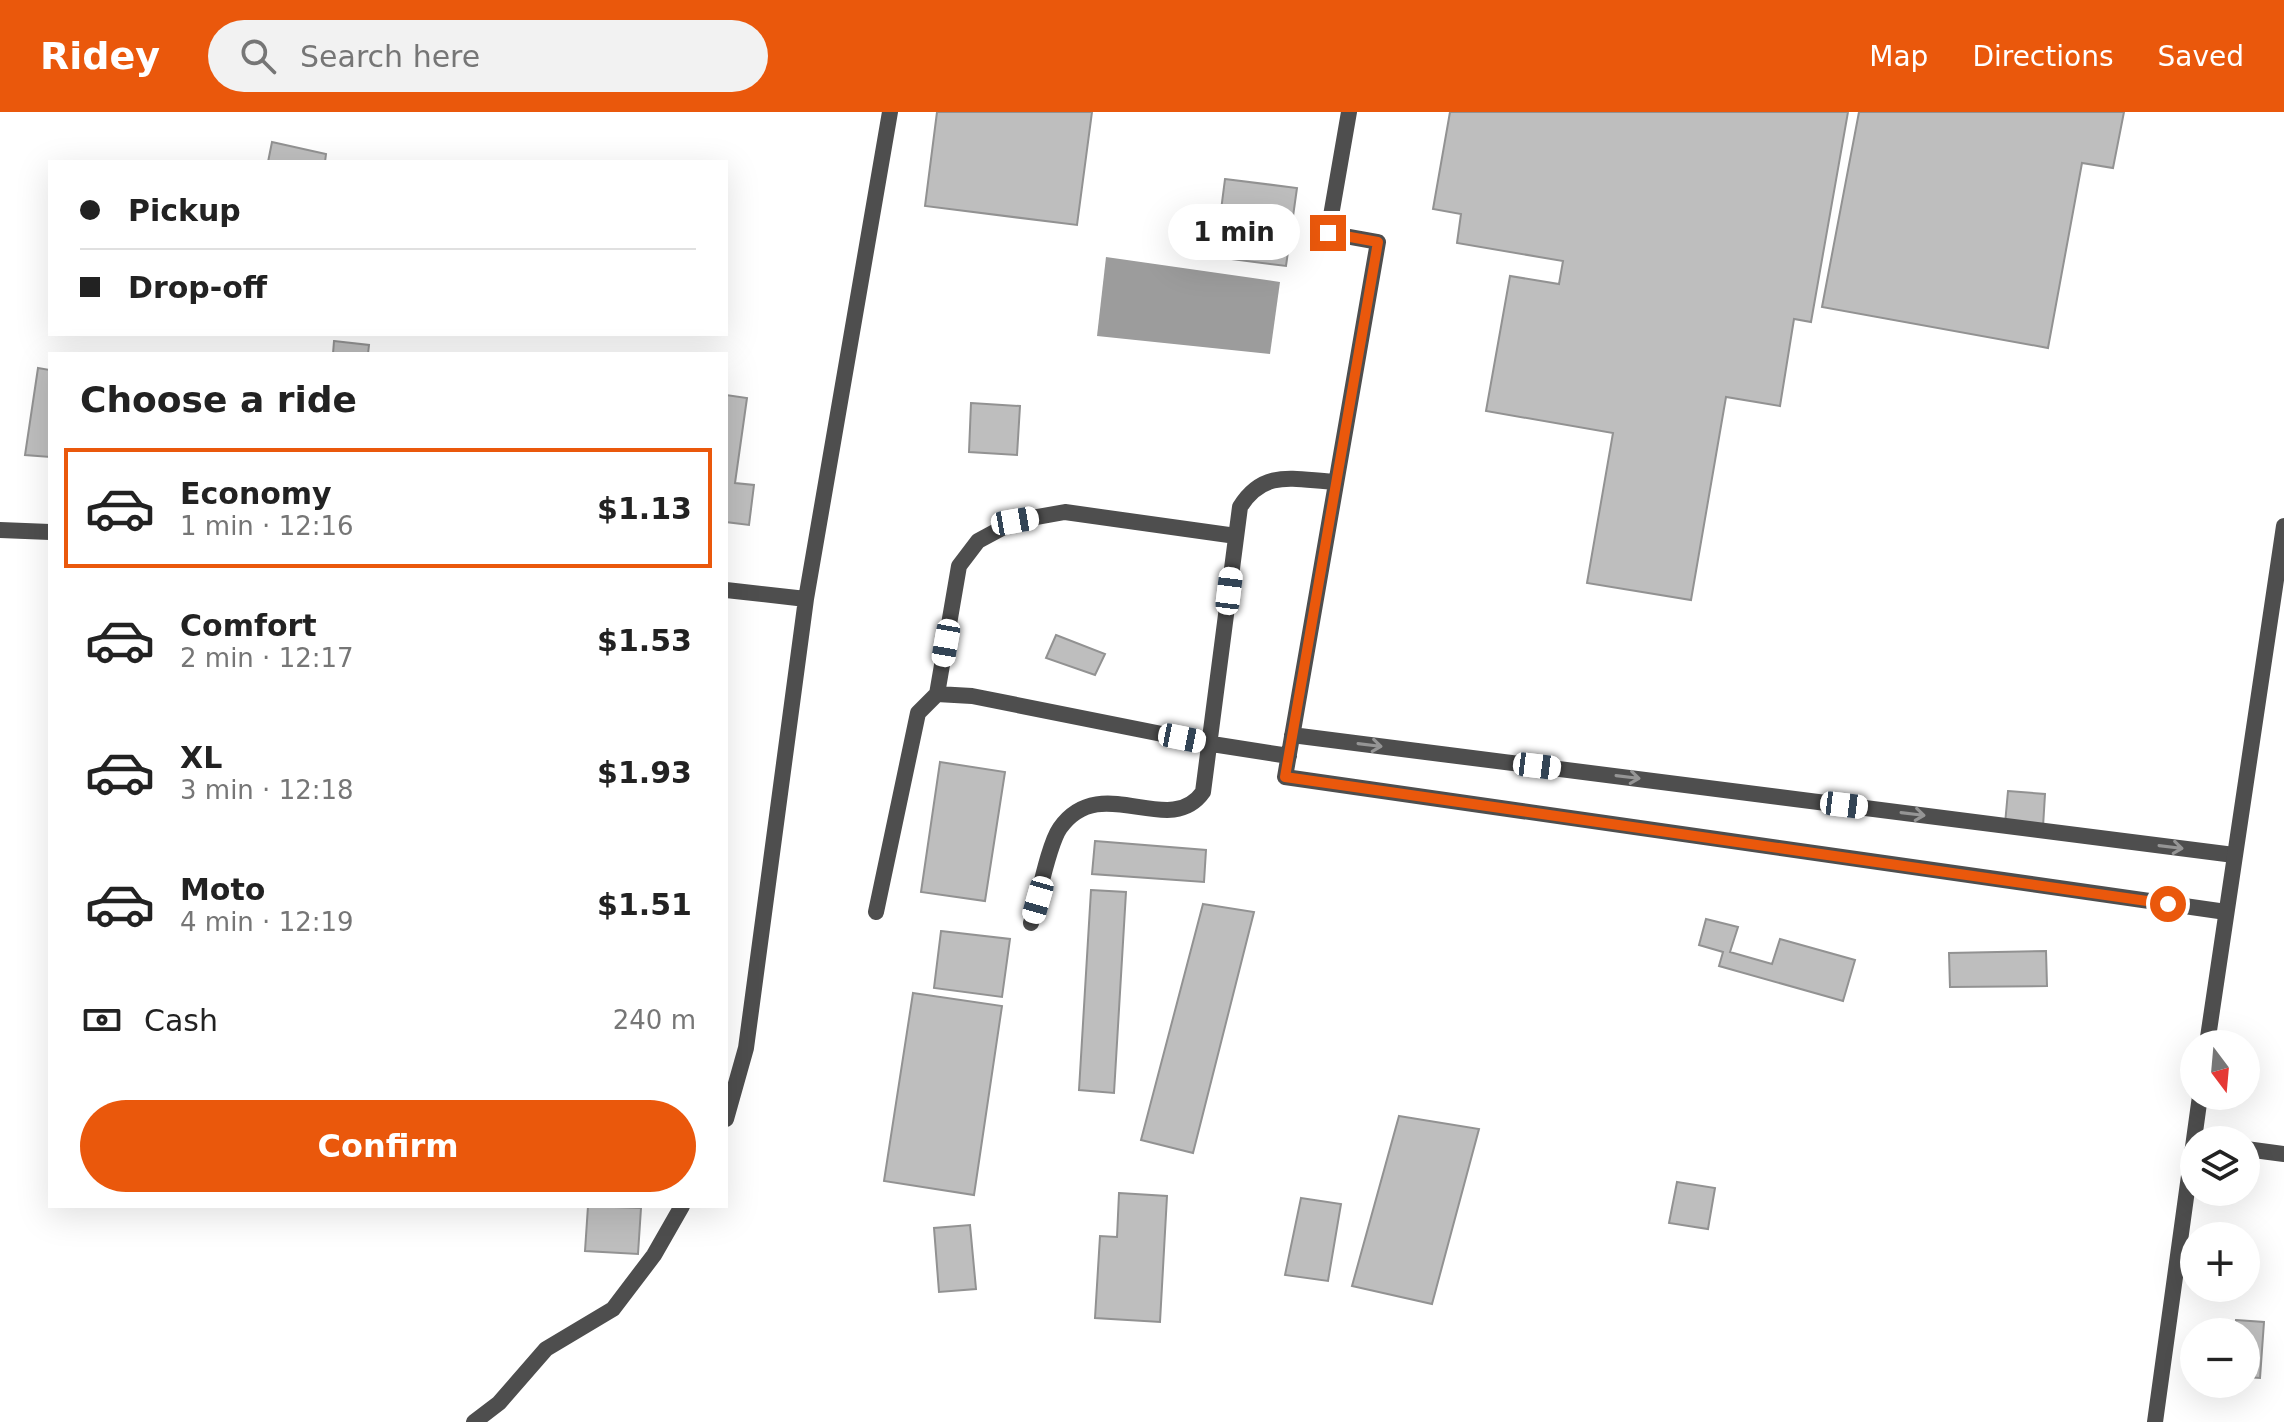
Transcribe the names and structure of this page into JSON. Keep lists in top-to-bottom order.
{
  "north": "bottom",
  "page": {
    "header": "Ridey",
    "search": "Search here",
    "nav": ["Map", "Directions", "Saved"],
    "banner": ["Pickup", "Drop-off"],
    "bubble": "1 min",
    "heading": "Choose a ride",
    "list": [
      {
        "name": "Economy",
        "note": "1 min · 12:16",
        "value": "$1.13"
      },
      {
        "name": "Comfort",
        "note": "2 min · 12:17",
        "value": "$1.53"
      },
      {
        "name": "XL",
        "note": "3 min · 12:18",
        "value": "$1.93"
      },
      {
        "name": "Moto",
        "note": "4 min · 12:19",
        "value": "$1.51"
      }
    ],
    "pay": ["Cash", "240 m"],
    "map_buttons": ["+", "−"],
    "buttons": "Confirm"
  }
}
